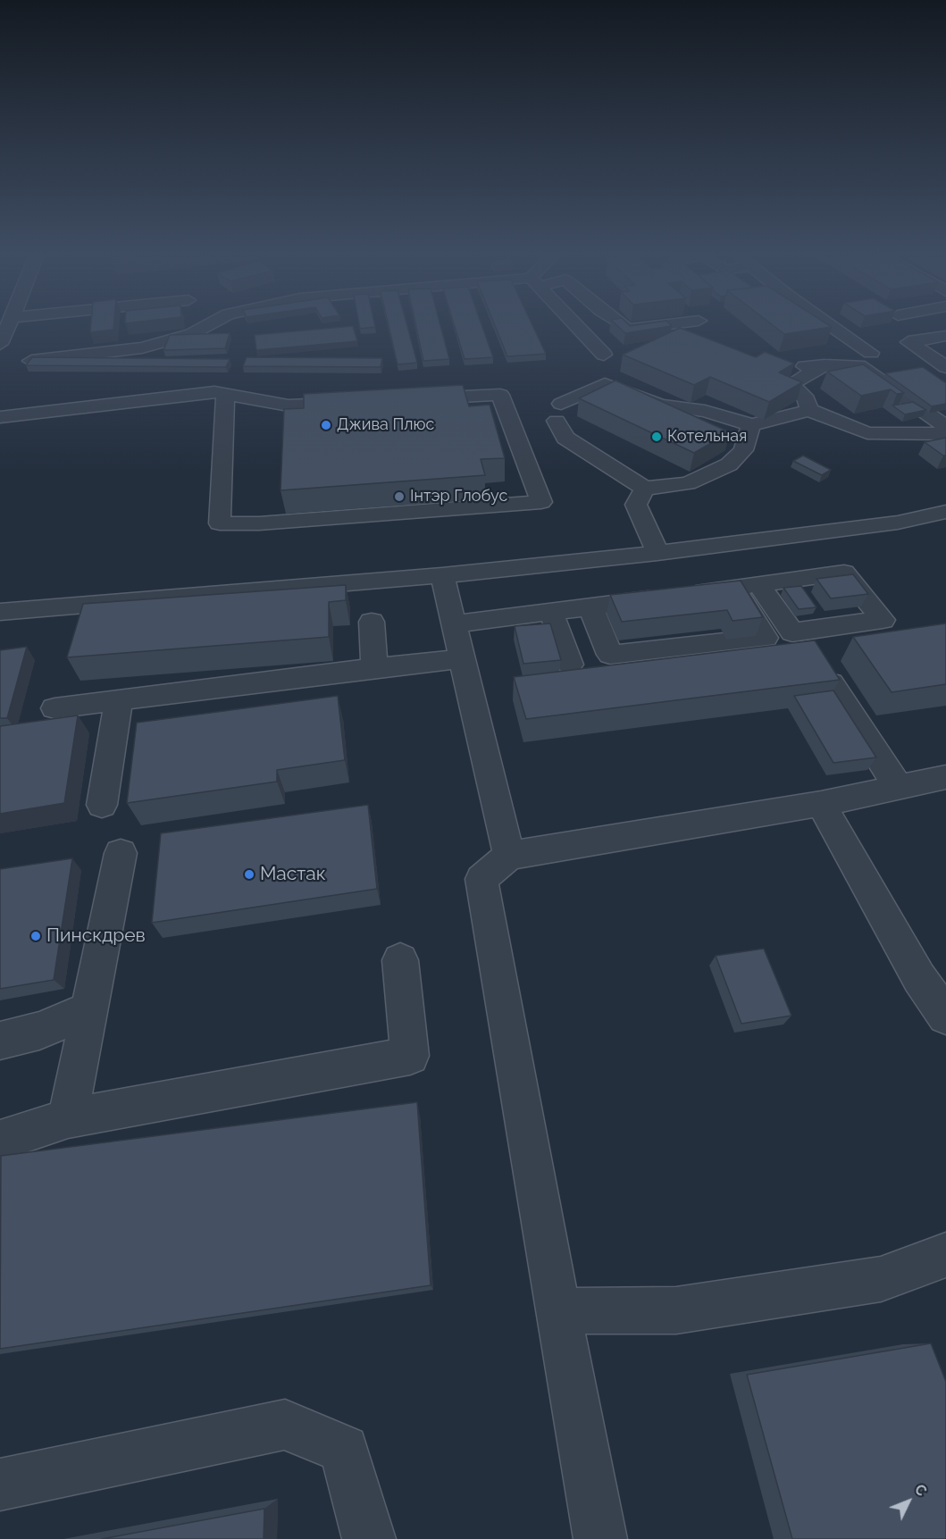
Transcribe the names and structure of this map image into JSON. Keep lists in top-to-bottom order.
{
  "places": [
    "Джива Плюс",
    "Котельная",
    "Інтэр Глобус",
    "Мастак",
    "Пинскдрев"
  ],
  "north": "top right"
}
